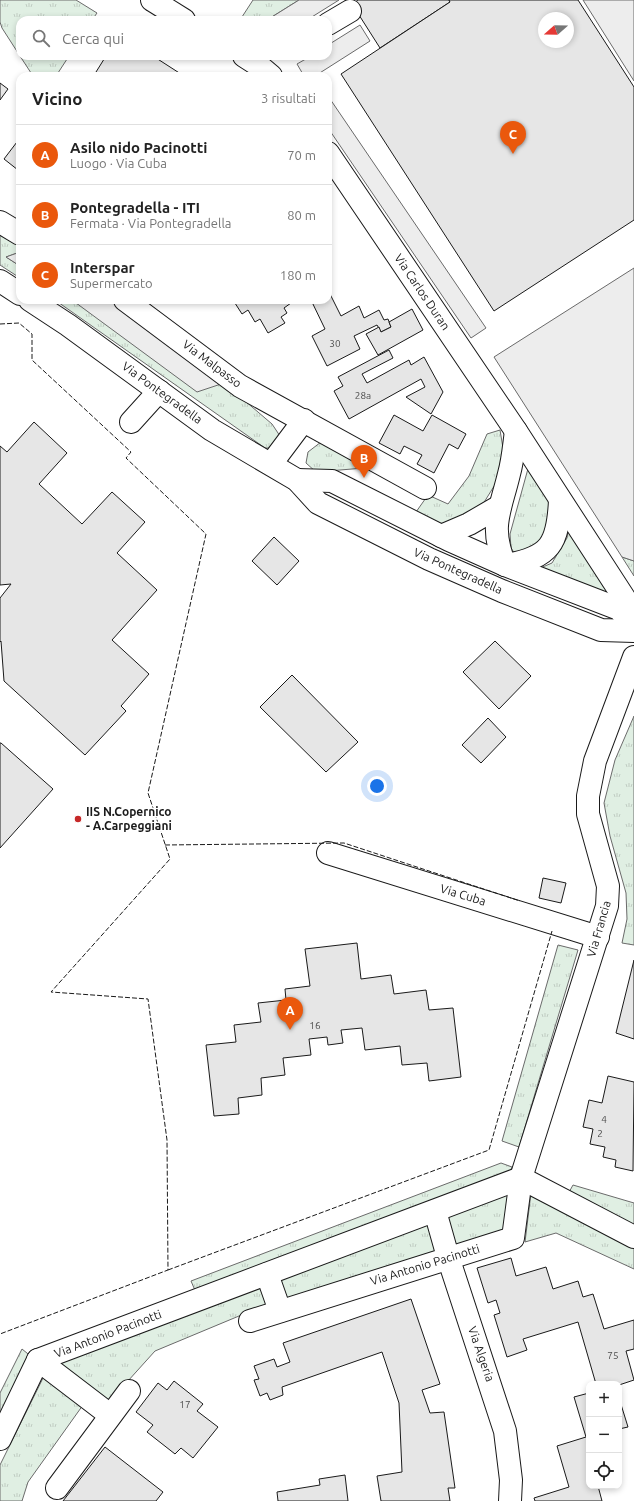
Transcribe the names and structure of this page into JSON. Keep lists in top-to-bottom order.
{
  "streets": {
    "street": [
      "Via Carlos Duran",
      "Via Malpasso",
      "Via Pontegradella",
      "Via Cuba",
      "Via Francia",
      "Via Antonio Pacinotti",
      "Via Algeria"
    ]
  },
  "crossings": [
    ["Via Cuba", "Via Francia"],
    ["Via Francia", "Via Antonio Pacinotti"],
    ["Via Antonio Pacinotti", "Via Algeria"]
  ],
  "places": ["IIS N.Copernico - A.Carpeggiani"],
  "house_numbers": [
    "30",
    "28a",
    "16",
    "4",
    "2",
    "75",
    "17"
  ],
  "north": "left",
  "page": {
    "search": "Cerca qui",
    "heading": ["Vicino", "3 risultati"],
    "pins": ["C", "B", "A"],
    "list": [
      {
        "mark": "A",
        "name": "Asilo nido Pacinotti",
        "note": "Luogo · Via Cuba",
        "value": "70 m"
      },
      {
        "mark": "B",
        "name": "Pontegradella - ITI",
        "note": "Fermata · Via Pontegradella",
        "value": "80 m"
      },
      {
        "mark": "C",
        "name": "Interspar",
        "note": "Supermercato",
        "value": "180 m"
      }
    ],
    "map_buttons": ["+", "−"]
  }
}
